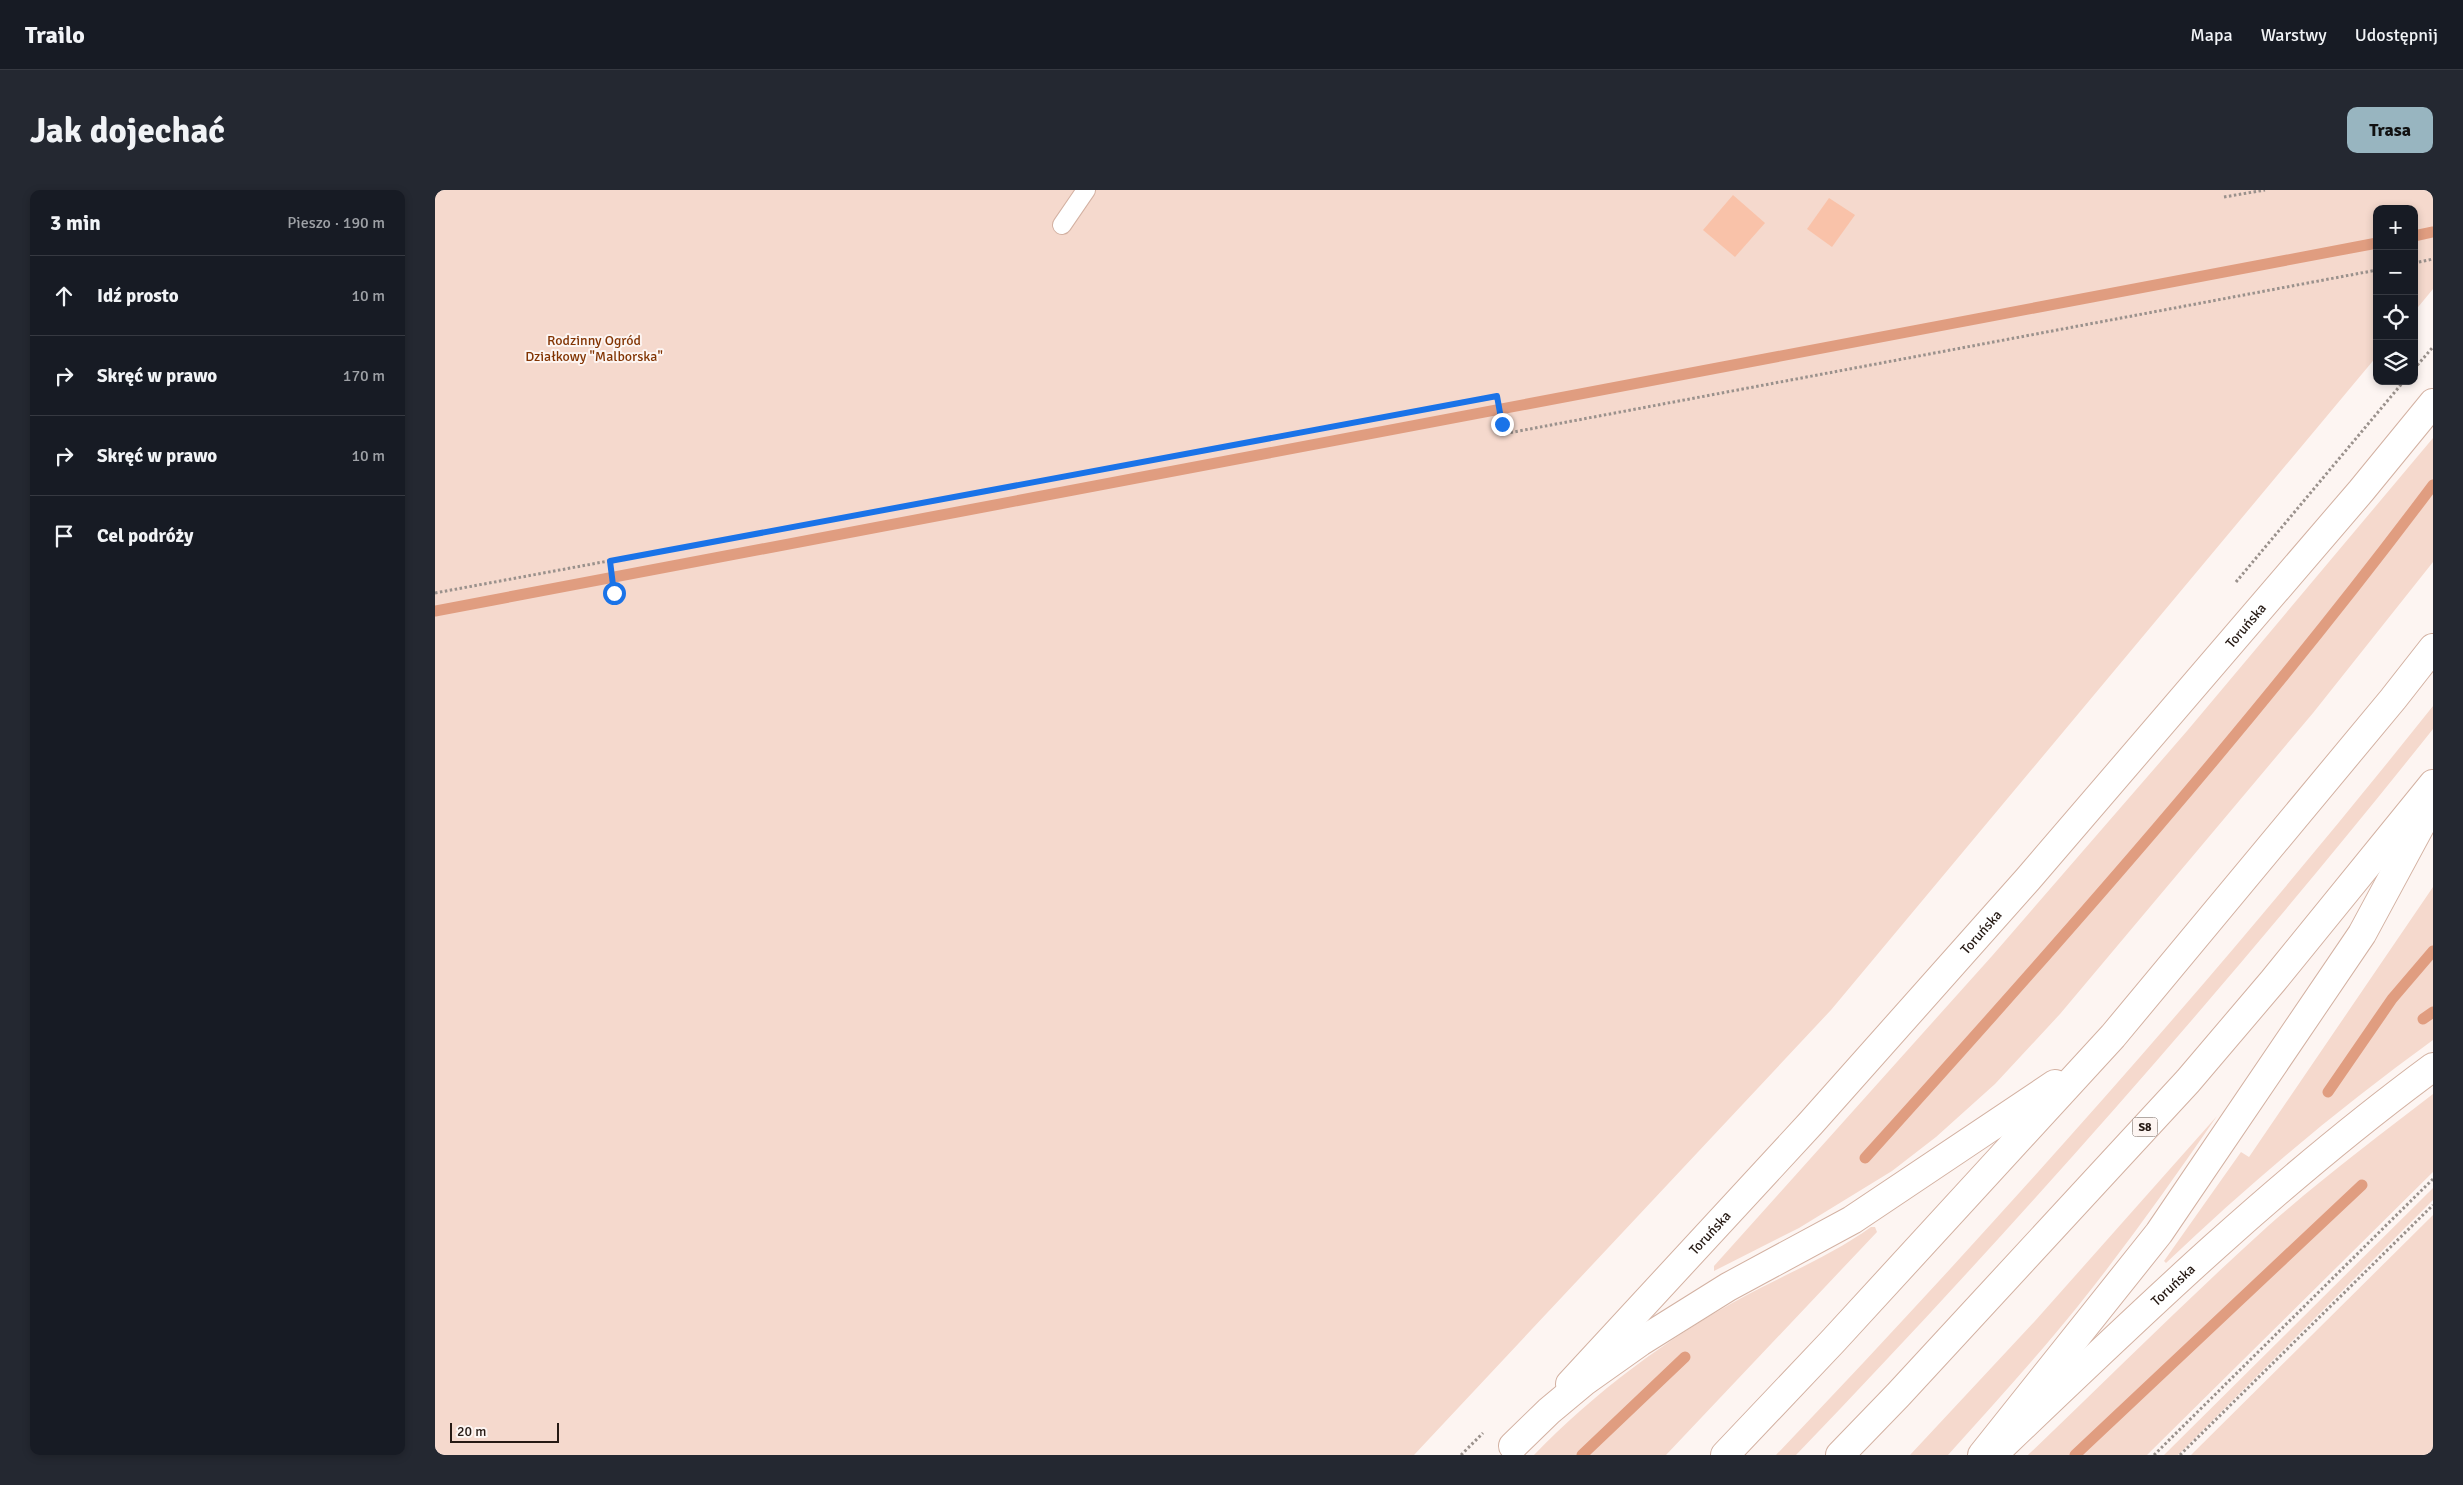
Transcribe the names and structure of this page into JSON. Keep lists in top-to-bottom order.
{
  "streets": {
    "main road": ["Toruńska", "S8"]
  },
  "parks": ["Rodzinny Ogród Działkowy \"Malborska\""],
  "scale_bar": "20 m",
  "page": {
    "header": "Trailo",
    "nav": ["Mapa", "Warstwy", "Udostępnij"],
    "buttons": "Trasa",
    "title": "Jak dojechać",
    "heading": ["3 min", "Pieszo · 190 m"],
    "map_buttons": ["+", "−"],
    "list": [
      ["Idź prosto", "10 m"],
      ["Skręć w prawo", "170 m"],
      ["Skręć w prawo", "10 m"],
      "Cel podróży"
    ],
    "scale": "20 m"
  }
}
